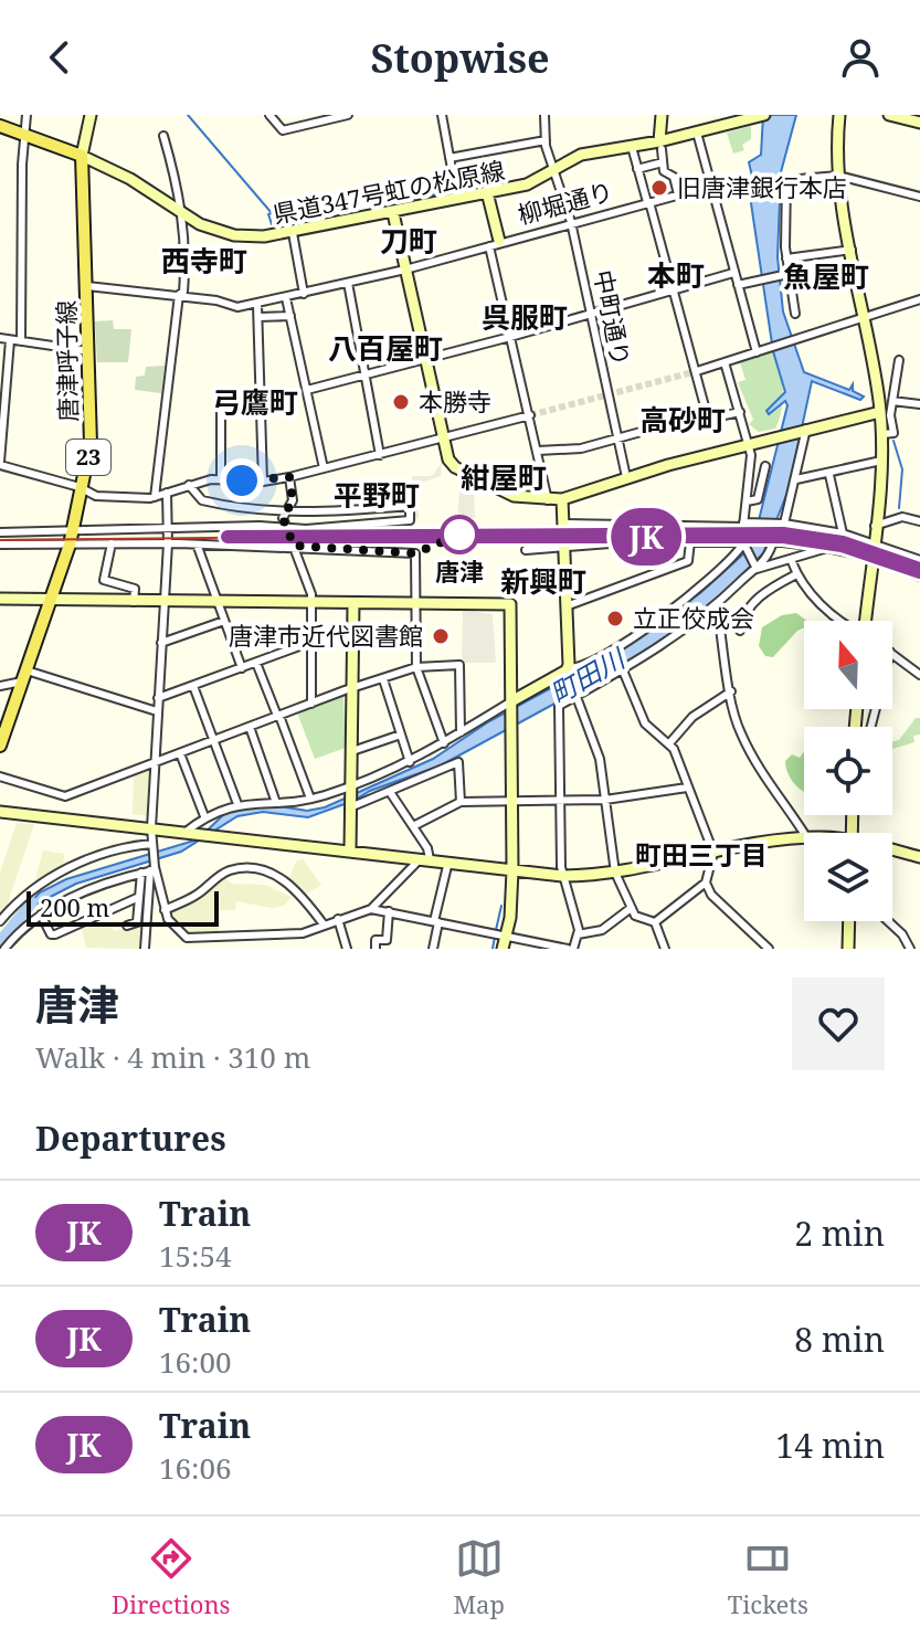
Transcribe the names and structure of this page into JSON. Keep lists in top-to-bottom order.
{
  "streets": {
    "main road": ["唐津呼子線", "23"],
    "street": ["県道347号虹の松原線", "柳堀通り", "中町通り"]
  },
  "crossings": [
    ["県道347号虹の松原線", "中町通り"],
    ["県道347号虹の松原線", "唐津呼子線"],
    ["柳堀通り", "中町通り"],
    ["柳堀通り", "唐津呼子線"]
  ],
  "districts": [
    "刀町",
    "西寺町",
    "本町",
    "魚屋町",
    "呉服町",
    "八百屋町",
    "弓鷹町",
    "高砂町",
    "紺屋町",
    "平野町",
    "新興町",
    "町田三丁目"
  ],
  "water": ["町田川"],
  "places": [
    "旧唐津銀行本店",
    "本勝寺",
    "唐津",
    "立正佼成会",
    "唐津市近代図書館"
  ],
  "scale_bar": "200 m",
  "north": "top",
  "page": {
    "header": "Stopwise",
    "on_map": "JK",
    "scale": "200 m",
    "heading": [
      ["唐津", "Walk · 4 min · 310 m"],
      "Departures"
    ],
    "list": [
      {
        "mark": "JK",
        "name": "Train",
        "note": "15:54",
        "value": "2 min"
      },
      {
        "mark": "JK",
        "name": "Train",
        "note": "16:00",
        "value": "8 min"
      },
      {
        "mark": "JK",
        "name": "Train",
        "note": "16:06",
        "value": "14 min"
      }
    ],
    "tabs": ["Directions", "Map", "Tickets"]
  }
}
